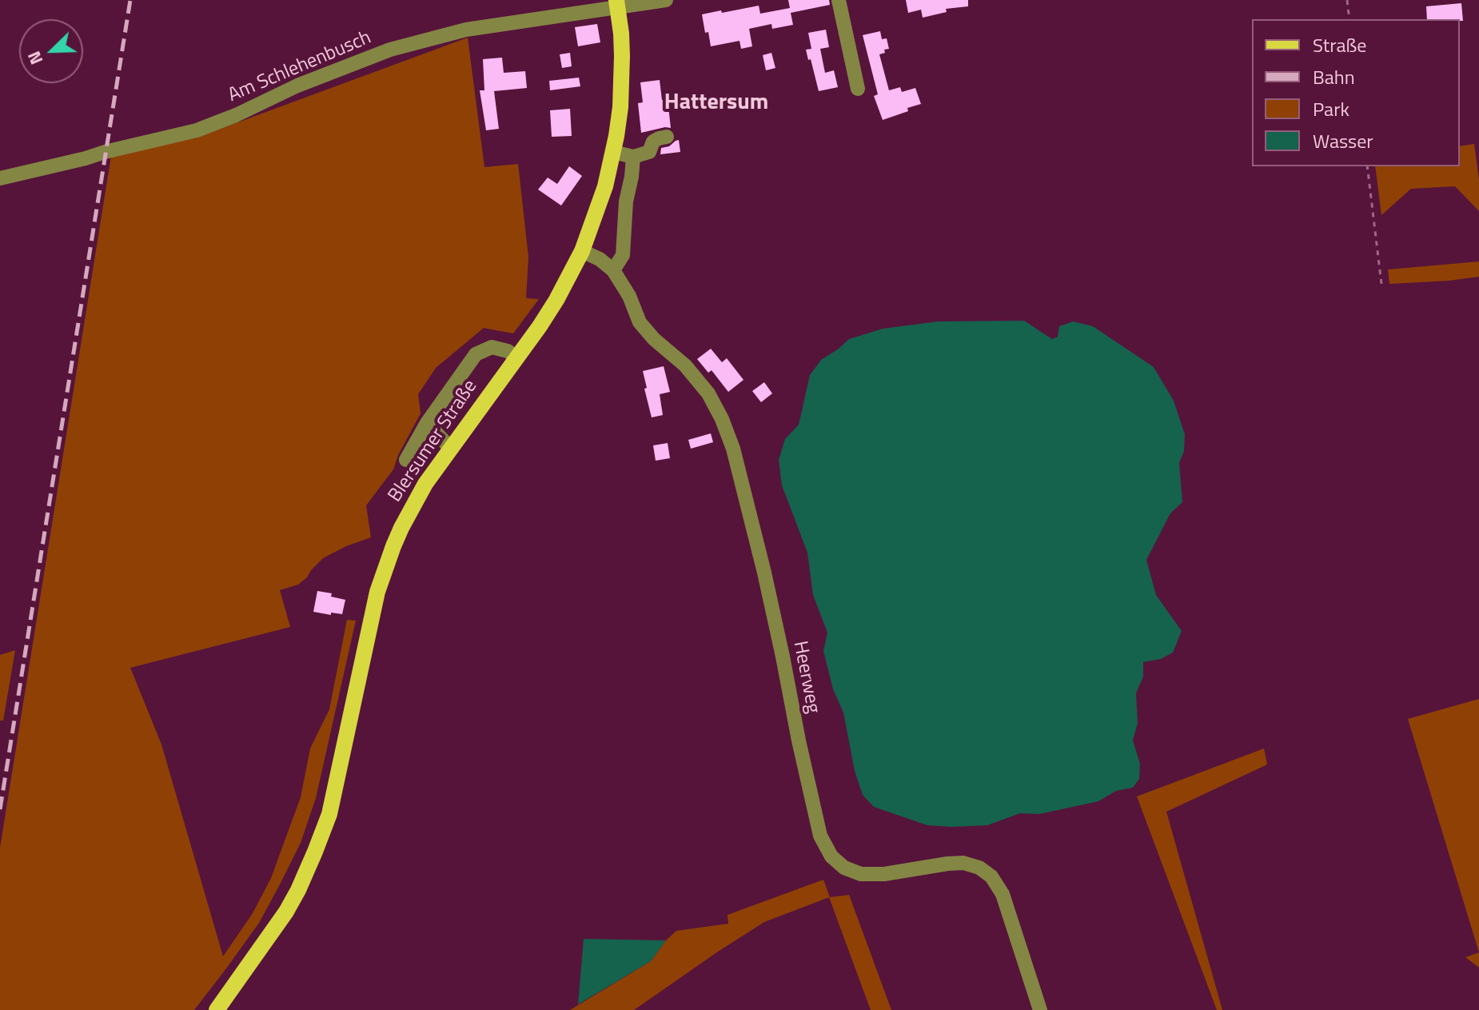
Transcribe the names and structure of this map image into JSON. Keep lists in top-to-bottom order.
{
  "streets": {
    "main road": ["Blersumer Straße"],
    "street": ["Am Schlehenbusch", "Heerweg"]
  },
  "crossings": [
    ["Am Schlehenbusch", "Blersumer Straße"],
    ["Blersumer Straße", "Heerweg"]
  ],
  "districts": ["Hattersum"],
  "legend": [
    "Straße",
    "Bahn",
    "Park",
    "Wasser"
  ],
  "north": "bottom left"
}
